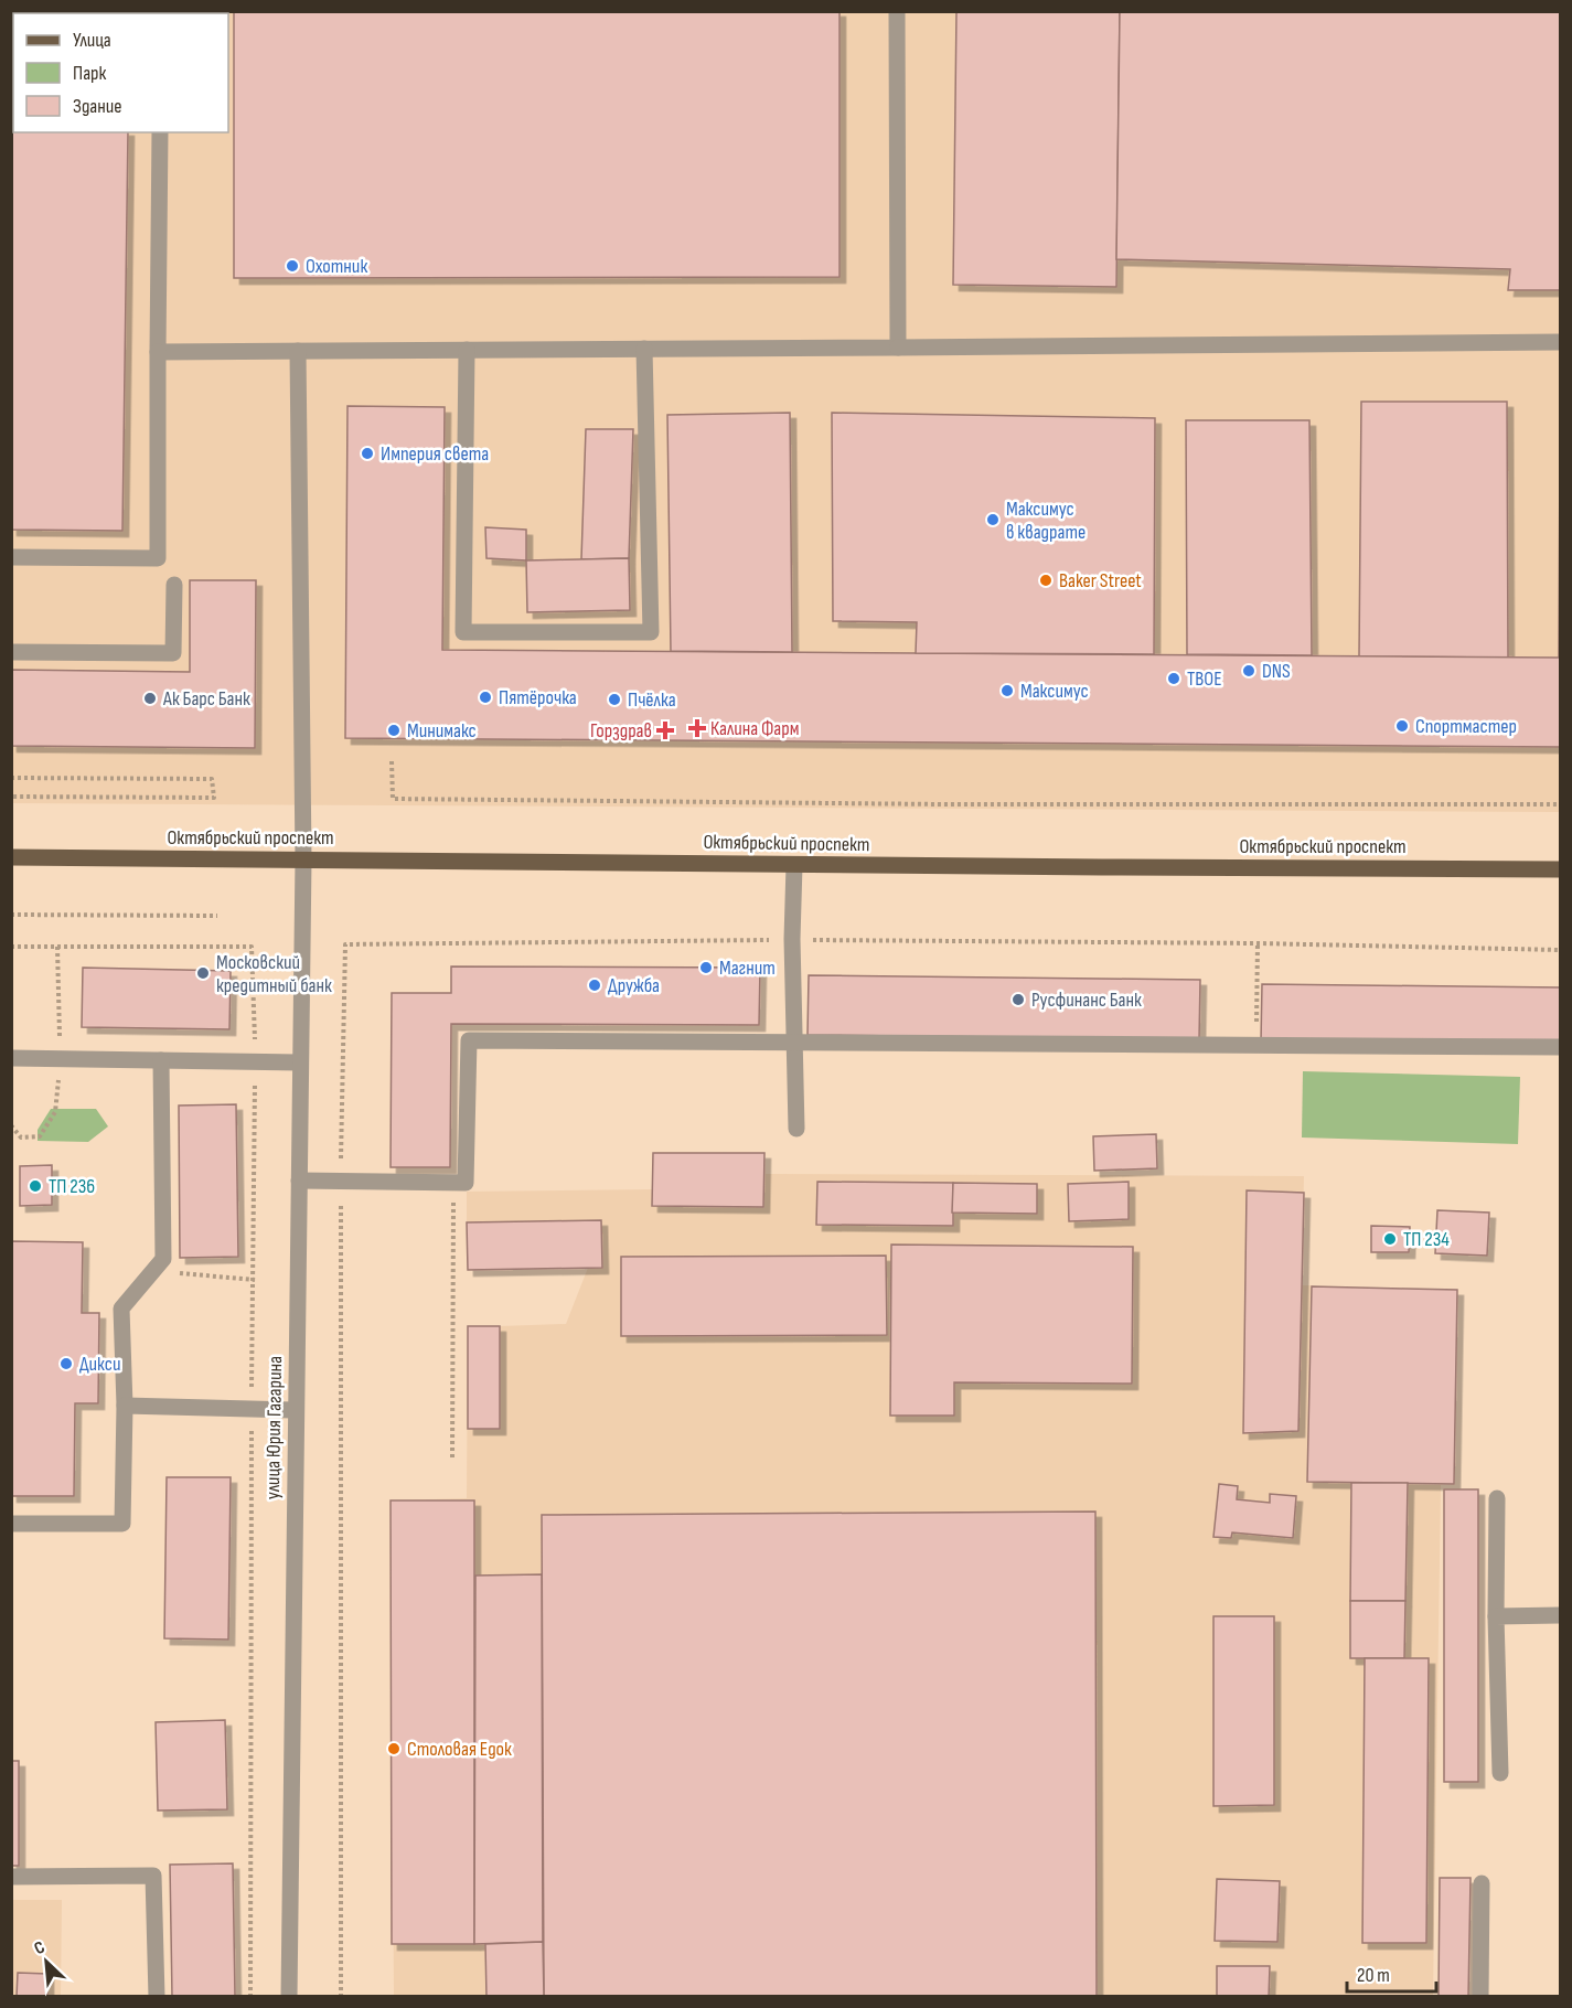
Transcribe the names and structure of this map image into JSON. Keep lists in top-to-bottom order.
{
  "streets": {
    "main road": ["Октябрьский проспект"],
    "street": ["улица Юрия Гагарина"]
  },
  "crossings": [
    ["Октябрьский проспект", "улица Юрия Гагарина"]
  ],
  "places": {
    "other": [
      "Охотник",
      "Империя света",
      "Максимус в квадрате",
      "Baker Street",
      "DNS",
      "ТВОЕ",
      "Максимус",
      "Пятёрочка",
      "Ак Барс Банк",
      "Пчёлка",
      "Спортмастер",
      "Минимакс",
      "Магнит",
      "Московский кредитный банк",
      "Дружба",
      "Русфинанс Банк",
      "ТП 236",
      "ТП 234",
      "Дикси",
      "Столовая Едок"
    ],
    "health": ["Калина Фарм", "Горздрав"]
  },
  "legend": ["Улица", "Парк", "Здание"],
  "scale_bar": "20 m",
  "north": "top left"
}
